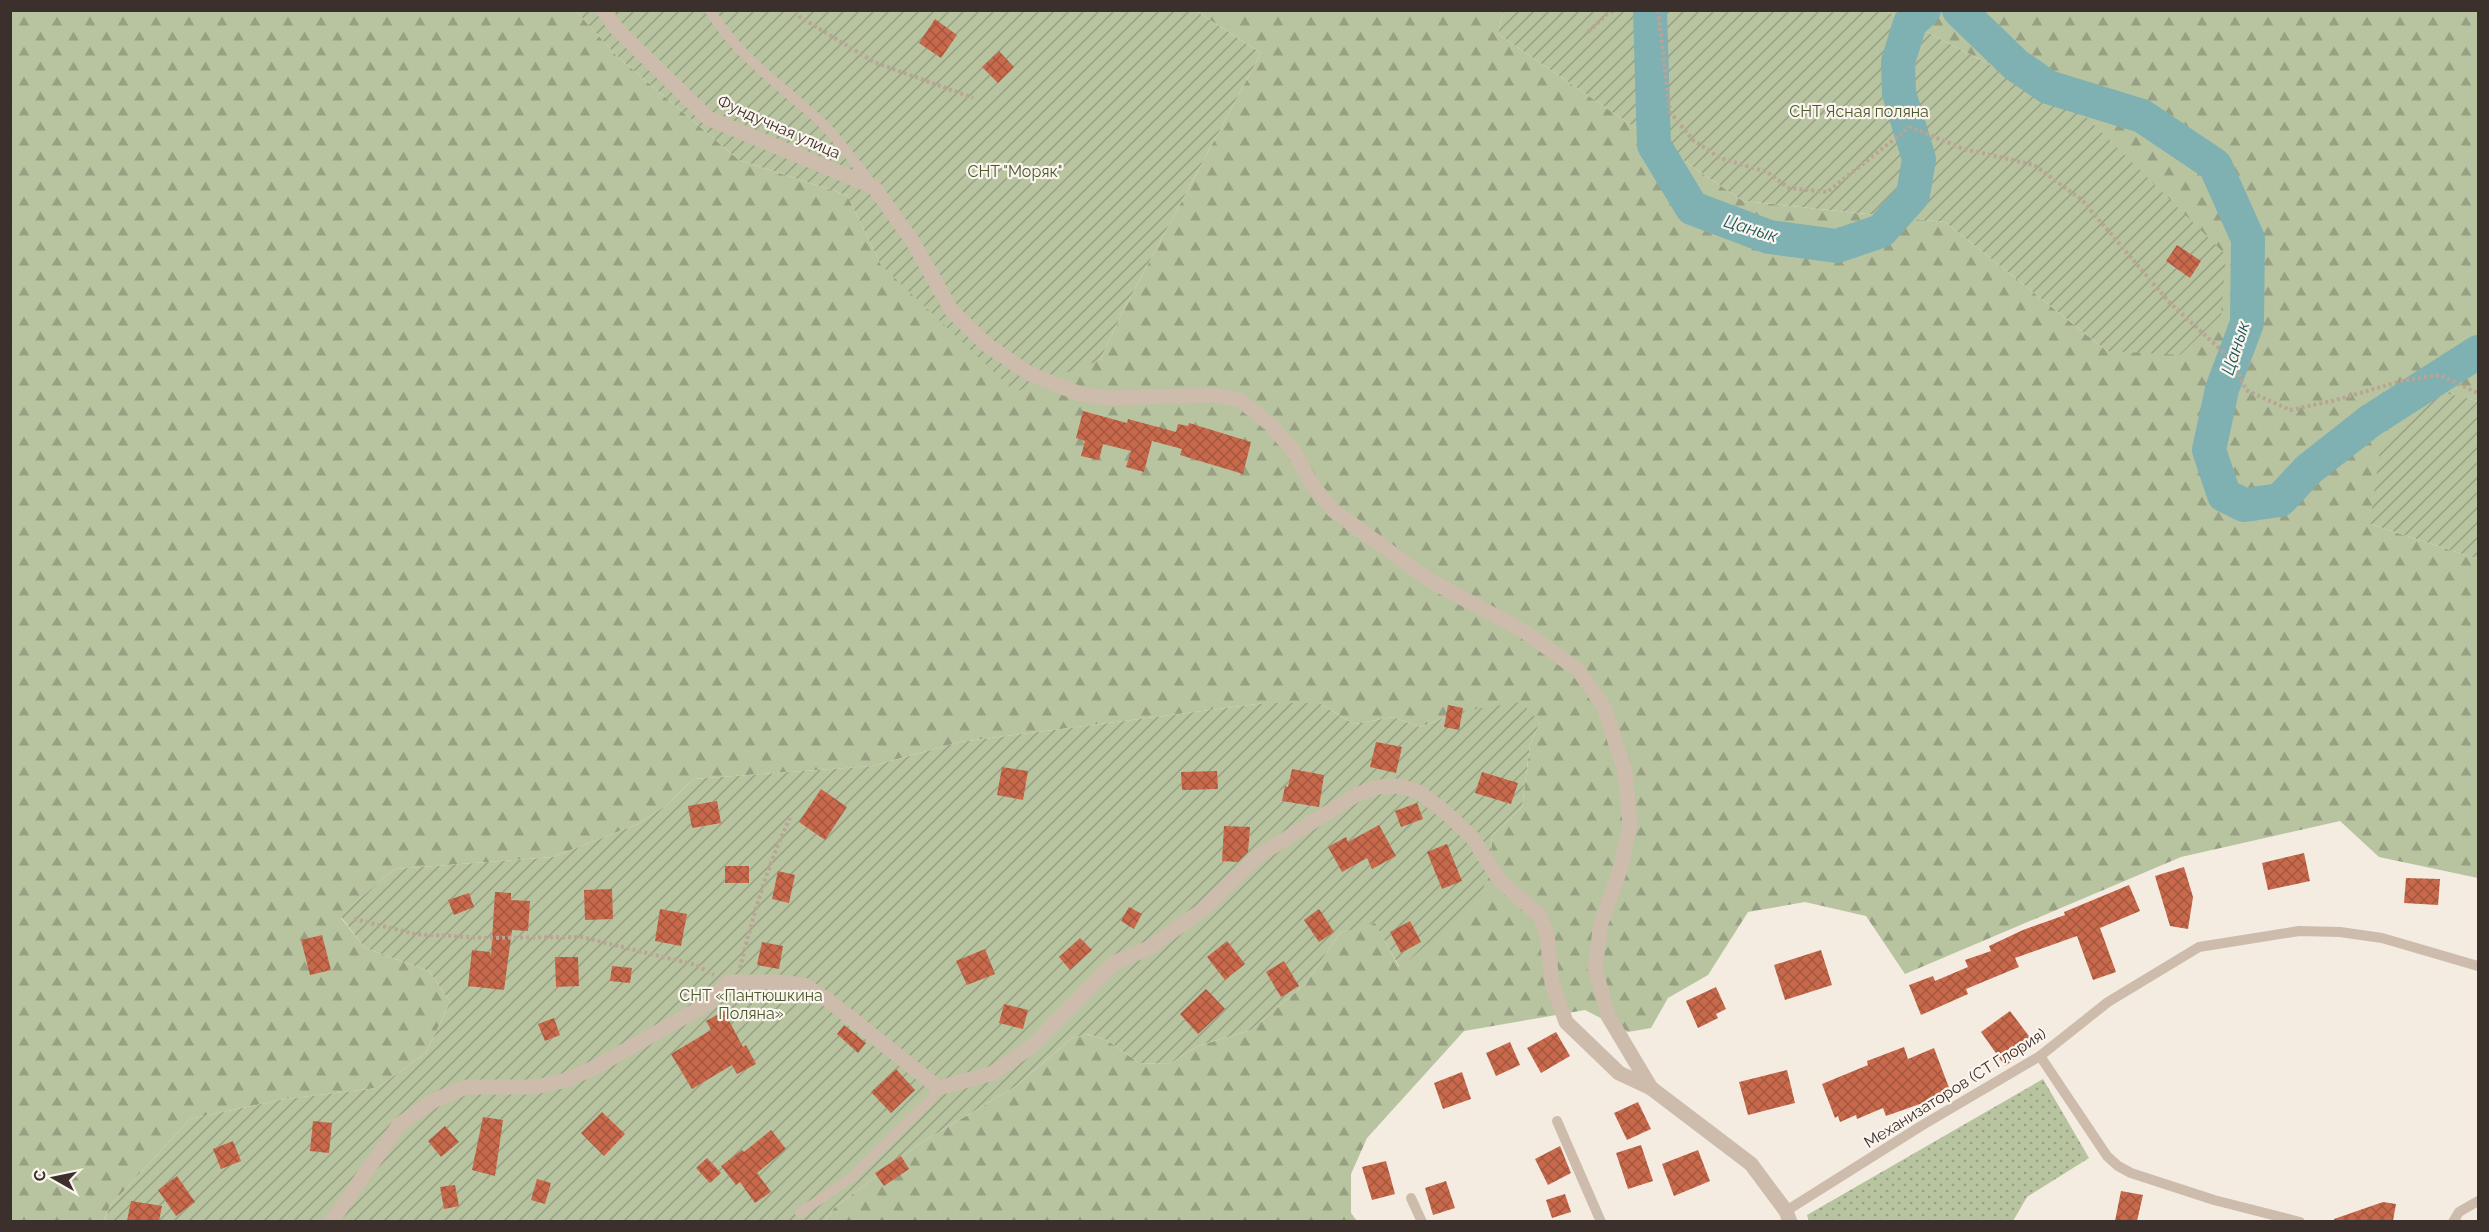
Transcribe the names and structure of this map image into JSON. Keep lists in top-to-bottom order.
{
  "streets": {
    "street": ["Фундучная улица"],
    "lane": ["Механизаторов (СТ Глория)"]
  },
  "water": ["Цанык"],
  "parks": ["СНТ Ясная поляна", "СНТ \"Моряк\"", "СНТ «Пантюшкина Поляна»"],
  "north": "left"
}
